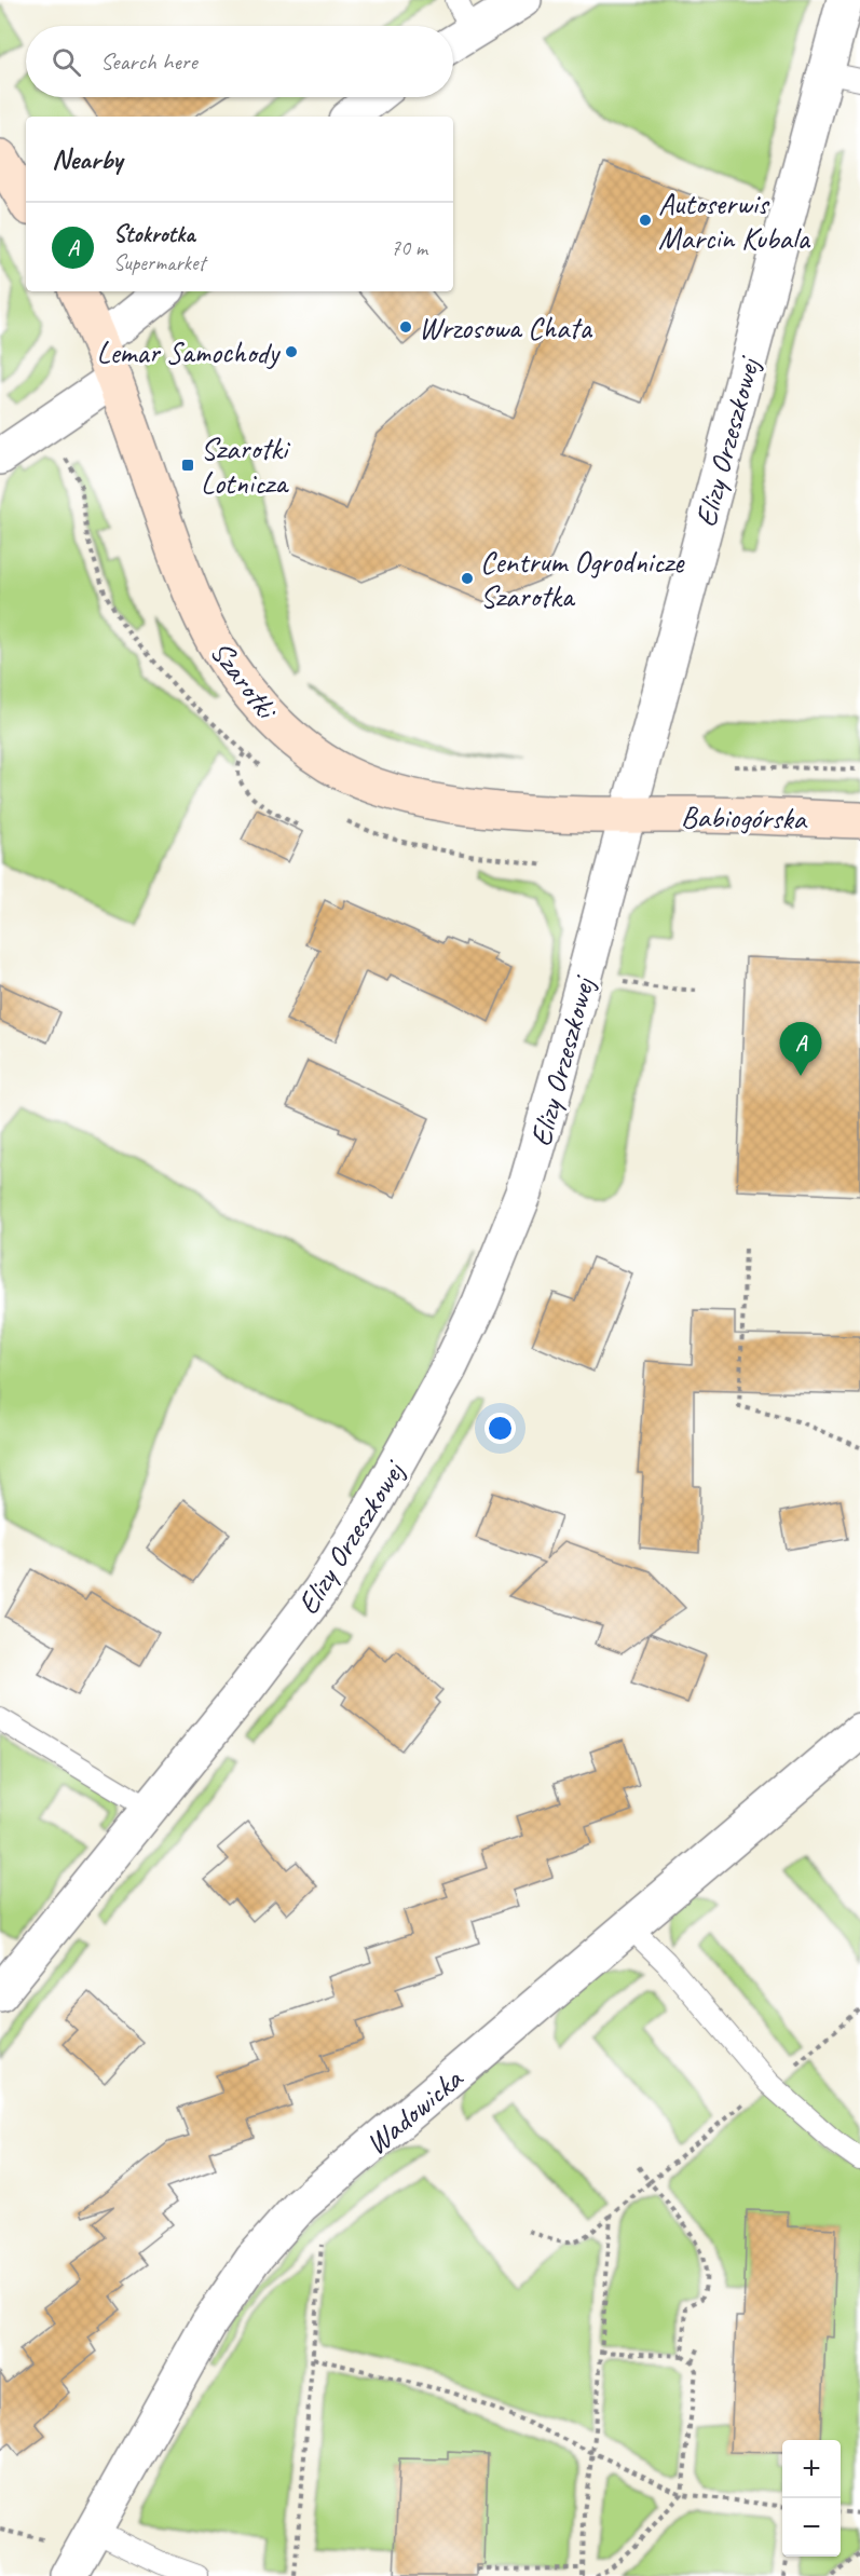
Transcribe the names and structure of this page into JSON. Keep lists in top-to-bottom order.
{
  "streets": {
    "street": [
      "Elizy Orzeszkowej",
      "Szarotki",
      "Babiogórska",
      "Wadowicka"
    ]
  },
  "crossings": [
    ["Elizy Orzeszkowej", "Szarotki"],
    ["Elizy Orzeszkowej", "Babiogórska"],
    ["Szarotki", "Babiogórska"]
  ],
  "places": {
    "other": [
      "Autoserwis Marcin Kubala",
      "Wrzosowa Chata",
      "Lemar Samochody",
      "Centrum Ogrodnicze Szarotka"
    ],
    "transit": ["Szarotki Lotnicza"]
  },
  "page": {
    "search": "Search here",
    "heading": "Nearby",
    "list": [
      {
        "mark": "A",
        "name": "Stokrotka",
        "note": "Supermarket",
        "value": "70 m"
      }
    ],
    "pins": "A",
    "map_buttons": ["+", "−"]
  }
}
